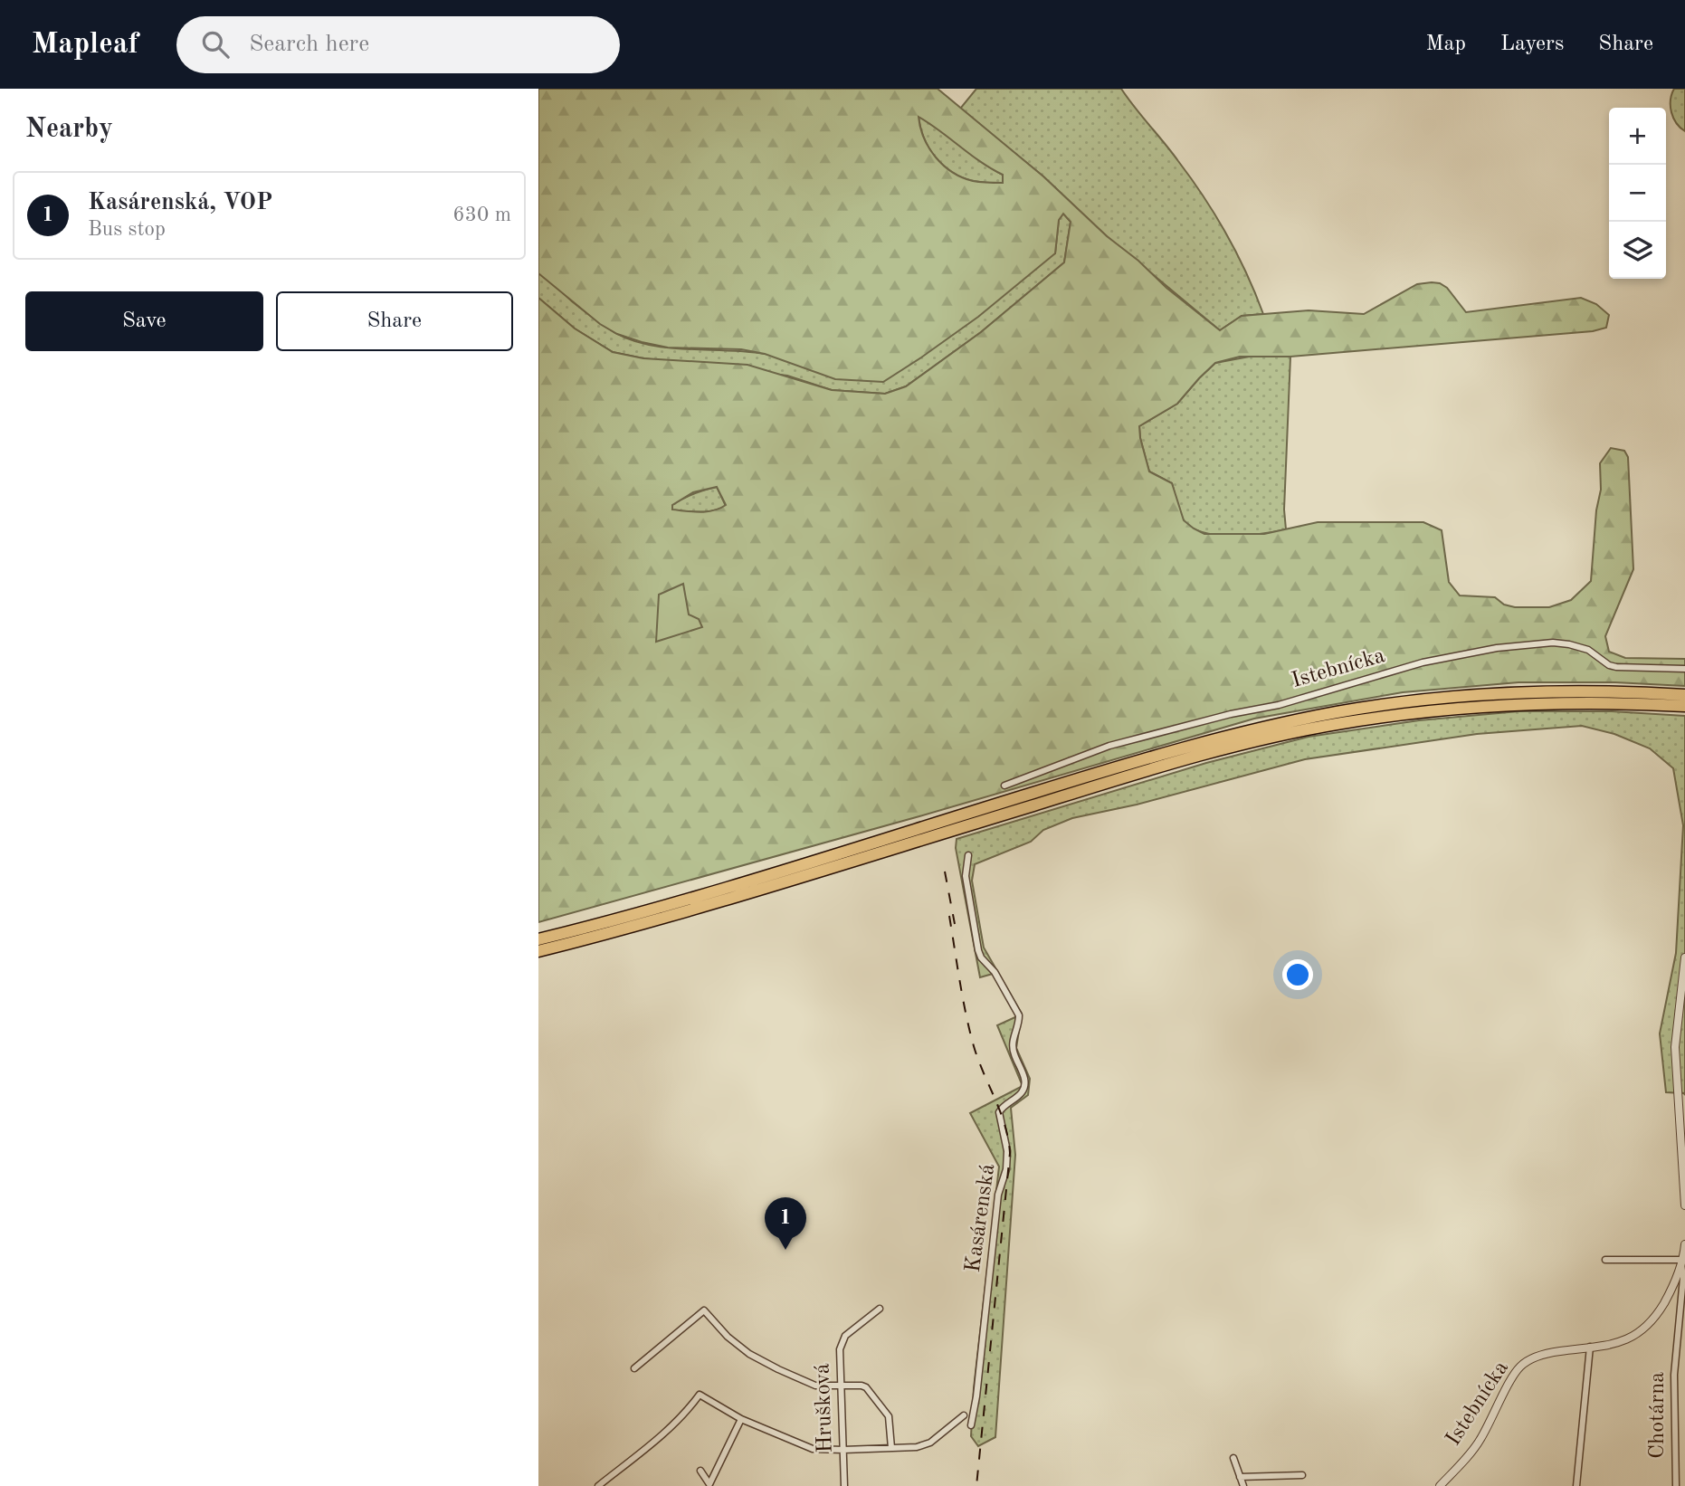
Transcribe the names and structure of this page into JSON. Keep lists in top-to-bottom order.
{
  "streets": {
    "street": [
      "Istebnícka",
      "Kasárenská",
      "Hrušková",
      "Chotárna"
    ]
  },
  "crossings": [
    ["Istebnícka", "Chotárna"]
  ],
  "page": {
    "header": "Mapleaf",
    "search": "Search here",
    "nav": ["Map", "Layers", "Share"],
    "heading": "Nearby",
    "map_buttons": ["+", "−"],
    "list": [
      {
        "mark": "1",
        "name": "Kasárenská, VOP",
        "note": "Bus stop",
        "value": "630 m"
      }
    ],
    "buttons": ["Save", "Share"],
    "pins": "1"
  }
}
